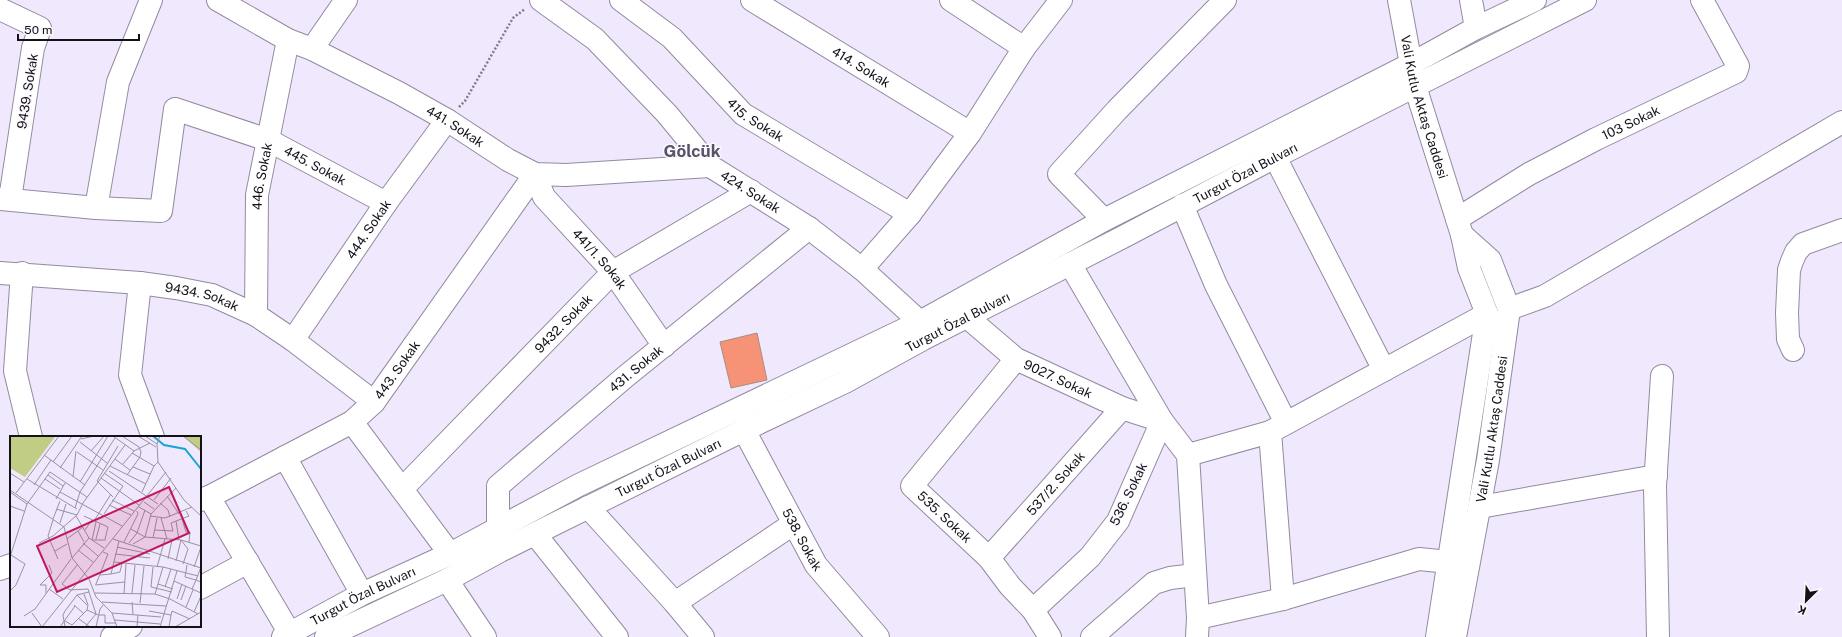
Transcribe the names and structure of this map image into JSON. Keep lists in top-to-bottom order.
{
  "streets": {
    "street": [
      "414. Sokak",
      "9439. Sokak",
      "Vali Kutlu Aktaş Caddesi",
      "415. Sokak",
      "103 Sokak",
      "441. Sokak",
      "445. Sokak",
      "Turgut Özal Bulvarı",
      "446. Sokak",
      "424. Sokak",
      "444. Sokak",
      "441/1. Sokak",
      "9434. Sokak",
      "9432. Sokak",
      "431. Sokak",
      "443. Sokak",
      "9027. Sokak",
      "537/2. Sokak",
      "536. Sokak",
      "535. Sokak",
      "538. Sokak"
    ]
  },
  "crossings": [
    ["Vali Kutlu Aktaş Caddesi", "103 Sokak"],
    ["Vali Kutlu Aktaş Caddesi", "Turgut Özal Bulvarı"],
    ["441. Sokak", "446. Sokak"],
    ["441. Sokak", "424. Sokak"],
    ["441. Sokak", "444. Sokak"],
    ["441. Sokak", "441/1. Sokak"],
    ["441. Sokak", "443. Sokak"],
    ["445. Sokak", "446. Sokak"],
    ["445. Sokak", "444. Sokak"],
    ["Turgut Özal Bulvarı", "424. Sokak"],
    ["Turgut Özal Bulvarı", "431. Sokak"],
    ["Turgut Özal Bulvarı", "9027. Sokak"],
    ["Turgut Özal Bulvarı", "538. Sokak"],
    ["446. Sokak", "9434. Sokak"],
    ["424. Sokak", "9432. Sokak"],
    ["424. Sokak", "431. Sokak"],
    ["444. Sokak", "9434. Sokak"],
    ["441/1. Sokak", "9432. Sokak"],
    ["441/1. Sokak", "431. Sokak"],
    ["441/1. Sokak", "443. Sokak"],
    ["9434. Sokak", "443. Sokak"],
    ["9027. Sokak", "537/2. Sokak"],
    ["9027. Sokak", "536. Sokak"],
    ["9027. Sokak", "535. Sokak"],
    ["537/2. Sokak", "535. Sokak"],
    ["536. Sokak", "535. Sokak"]
  ],
  "districts": ["Gölcük"],
  "scale_bar": "50 m",
  "north": "bottom left"
}
